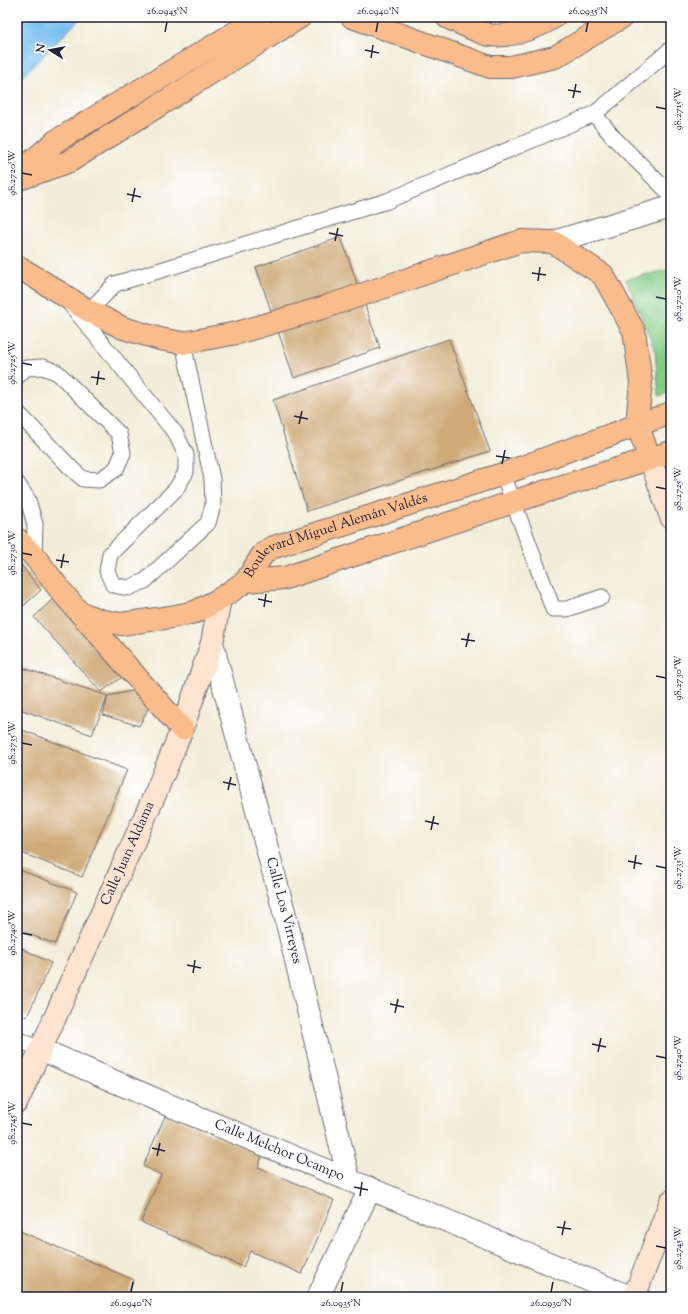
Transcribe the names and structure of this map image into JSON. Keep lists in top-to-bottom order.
{
  "streets": {
    "main road": ["Boulevard Miguel Alemán Valdés", "Calle Juan Aldama"],
    "street": ["Calle Los Virreyes", "Calle Melchor Ocampo"]
  },
  "crossings": [
    ["Calle Juan Aldama", "Calle Los Virreyes"],
    ["Calle Juan Aldama", "Calle Melchor Ocampo"],
    ["Calle Los Virreyes", "Calle Melchor Ocampo"]
  ],
  "north": "left",
  "coordinates": [
    "26.0945°N",
    "26.0940°N",
    "26.0935°N",
    "98.2715°W",
    "98.2720°W",
    "98.2725°W",
    "98.2730°W",
    "98.2735°W",
    "98.2740°W",
    "98.2745°W",
    "26.0930°N"
  ]
}
